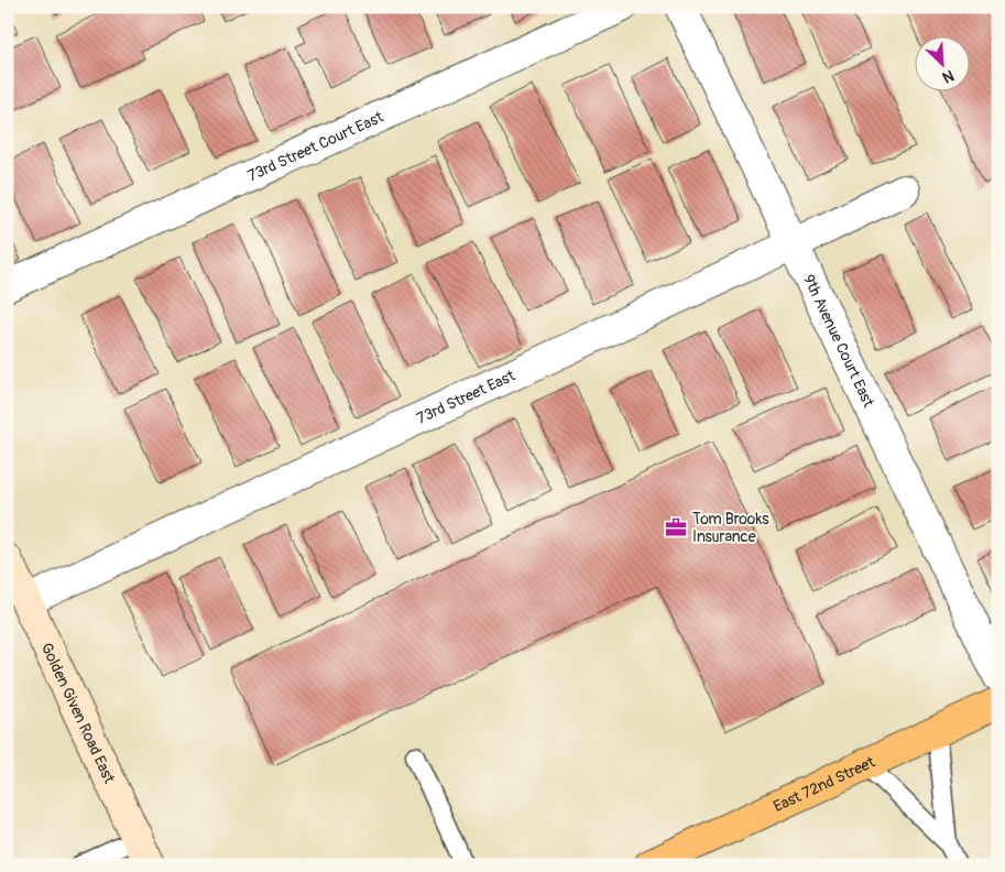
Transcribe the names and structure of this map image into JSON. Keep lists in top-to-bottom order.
{
  "streets": {
    "main road": ["East 72nd Street"],
    "street": [
      "73rd Street Court East",
      "9th Avenue Court East",
      "73rd Street East",
      "Golden Given Road East"
    ]
  },
  "crossings": [
    ["9th Avenue Court East", "73rd Street East"],
    ["73rd Street East", "Golden Given Road East"]
  ],
  "places": {
    "office": ["Tom Brooks Insurance"]
  },
  "north": "bottom right"
}
